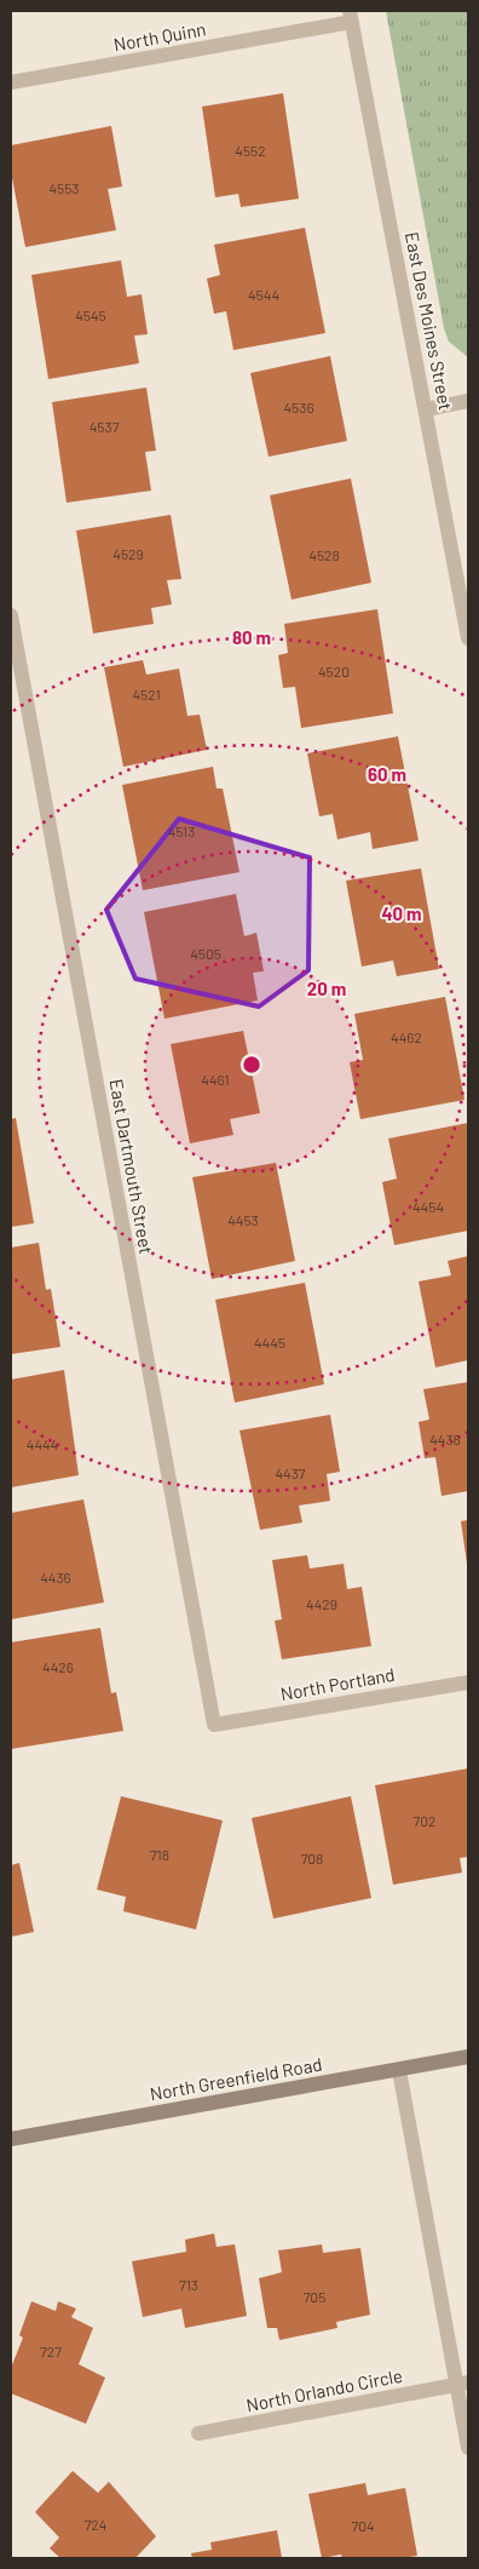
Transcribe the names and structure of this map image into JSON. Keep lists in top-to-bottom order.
{
  "streets": {
    "main road": ["North Greenfield Road"],
    "street": [
      "North Quinn",
      "East Des Moines Street",
      "East Dartmouth Street",
      "North Portland",
      "North Orlando Circle"
    ]
  },
  "crossings": [
    ["North Quinn", "East Des Moines Street"],
    ["East Dartmouth Street", "North Portland"]
  ],
  "house_numbers": [
    "4552",
    "4553",
    "4544",
    "4545",
    "4536",
    "4537",
    "4529",
    "4528",
    "4520",
    "4521",
    "4513",
    "4505",
    "4462",
    "4461",
    "4454",
    "4453",
    "4445",
    "4438",
    "4444",
    "4437",
    "4436",
    "4429",
    "4426",
    "702",
    "718",
    "708",
    "713",
    "705",
    "727",
    "724",
    "704"
  ],
  "rings": [
    "80 m",
    "60 m",
    "40 m",
    "20 m"
  ]
}
